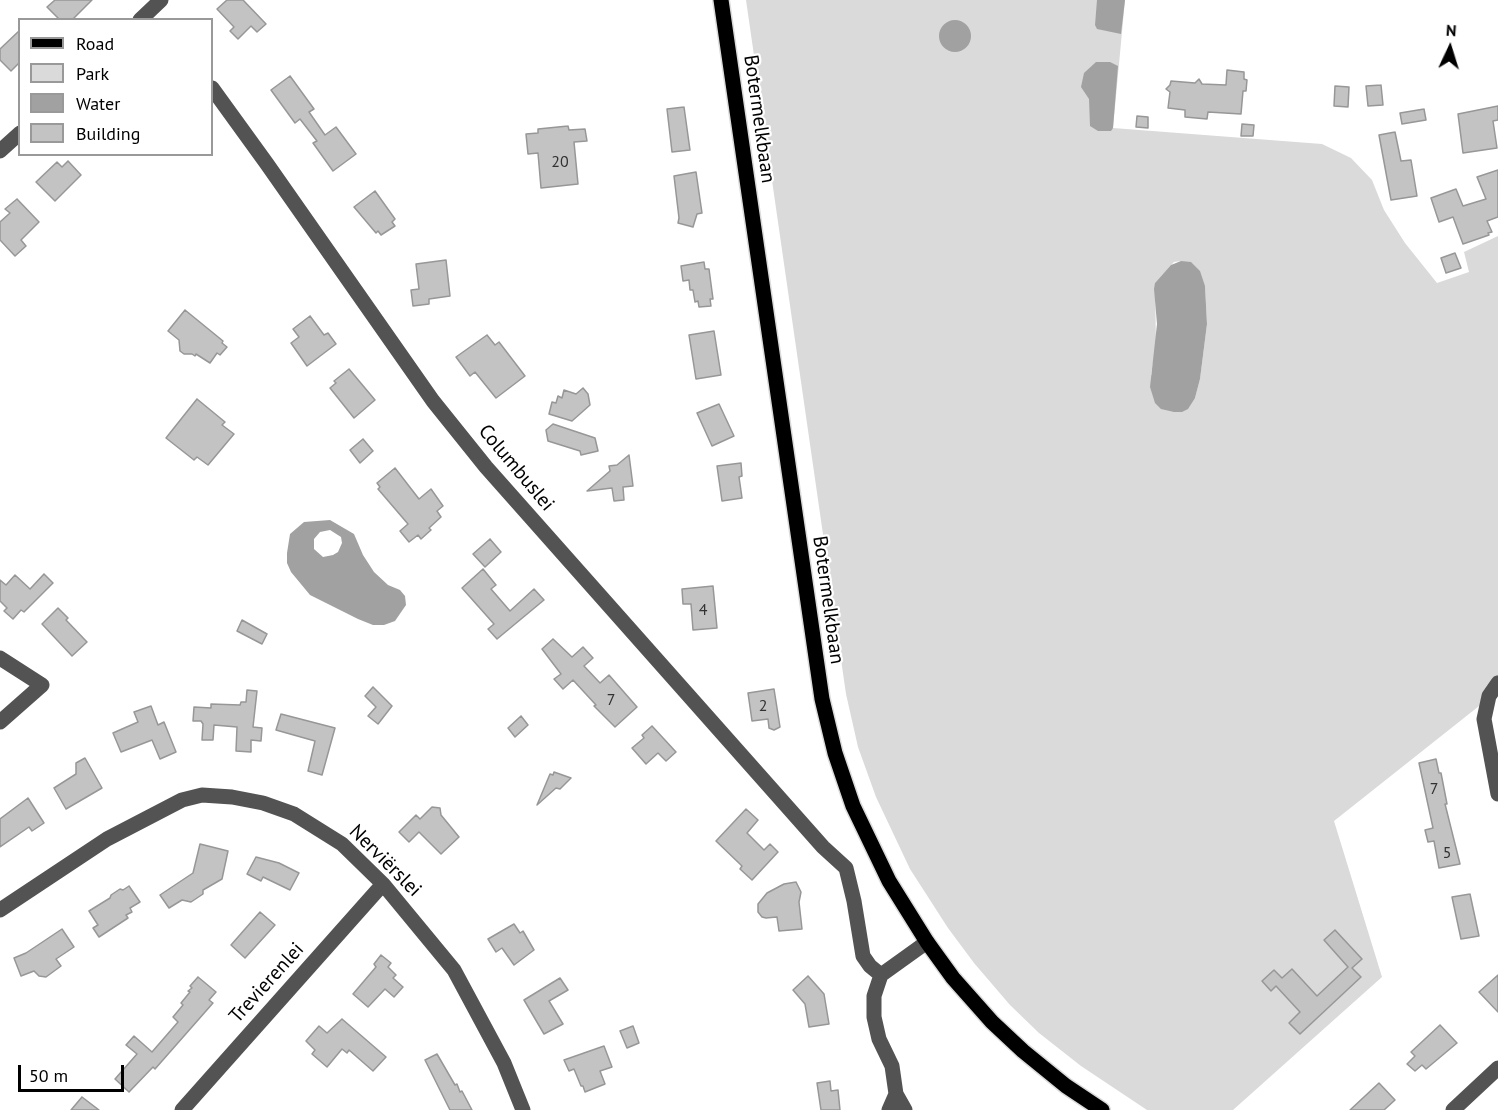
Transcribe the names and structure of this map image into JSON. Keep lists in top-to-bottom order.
{
  "streets": {
    "main road": ["Botermelkbaan"],
    "street": ["Columbuslei", "Nerviërslei", "Trevierenlei"]
  },
  "crossings": [
    ["Nerviërslei", "Trevierenlei"]
  ],
  "house_numbers": [
    "20",
    "4",
    "7",
    "2",
    "7",
    "5"
  ],
  "legend": [
    "Road",
    "Park",
    "Water",
    "Building"
  ],
  "scale_bar": "50 m",
  "north": "top"
}
